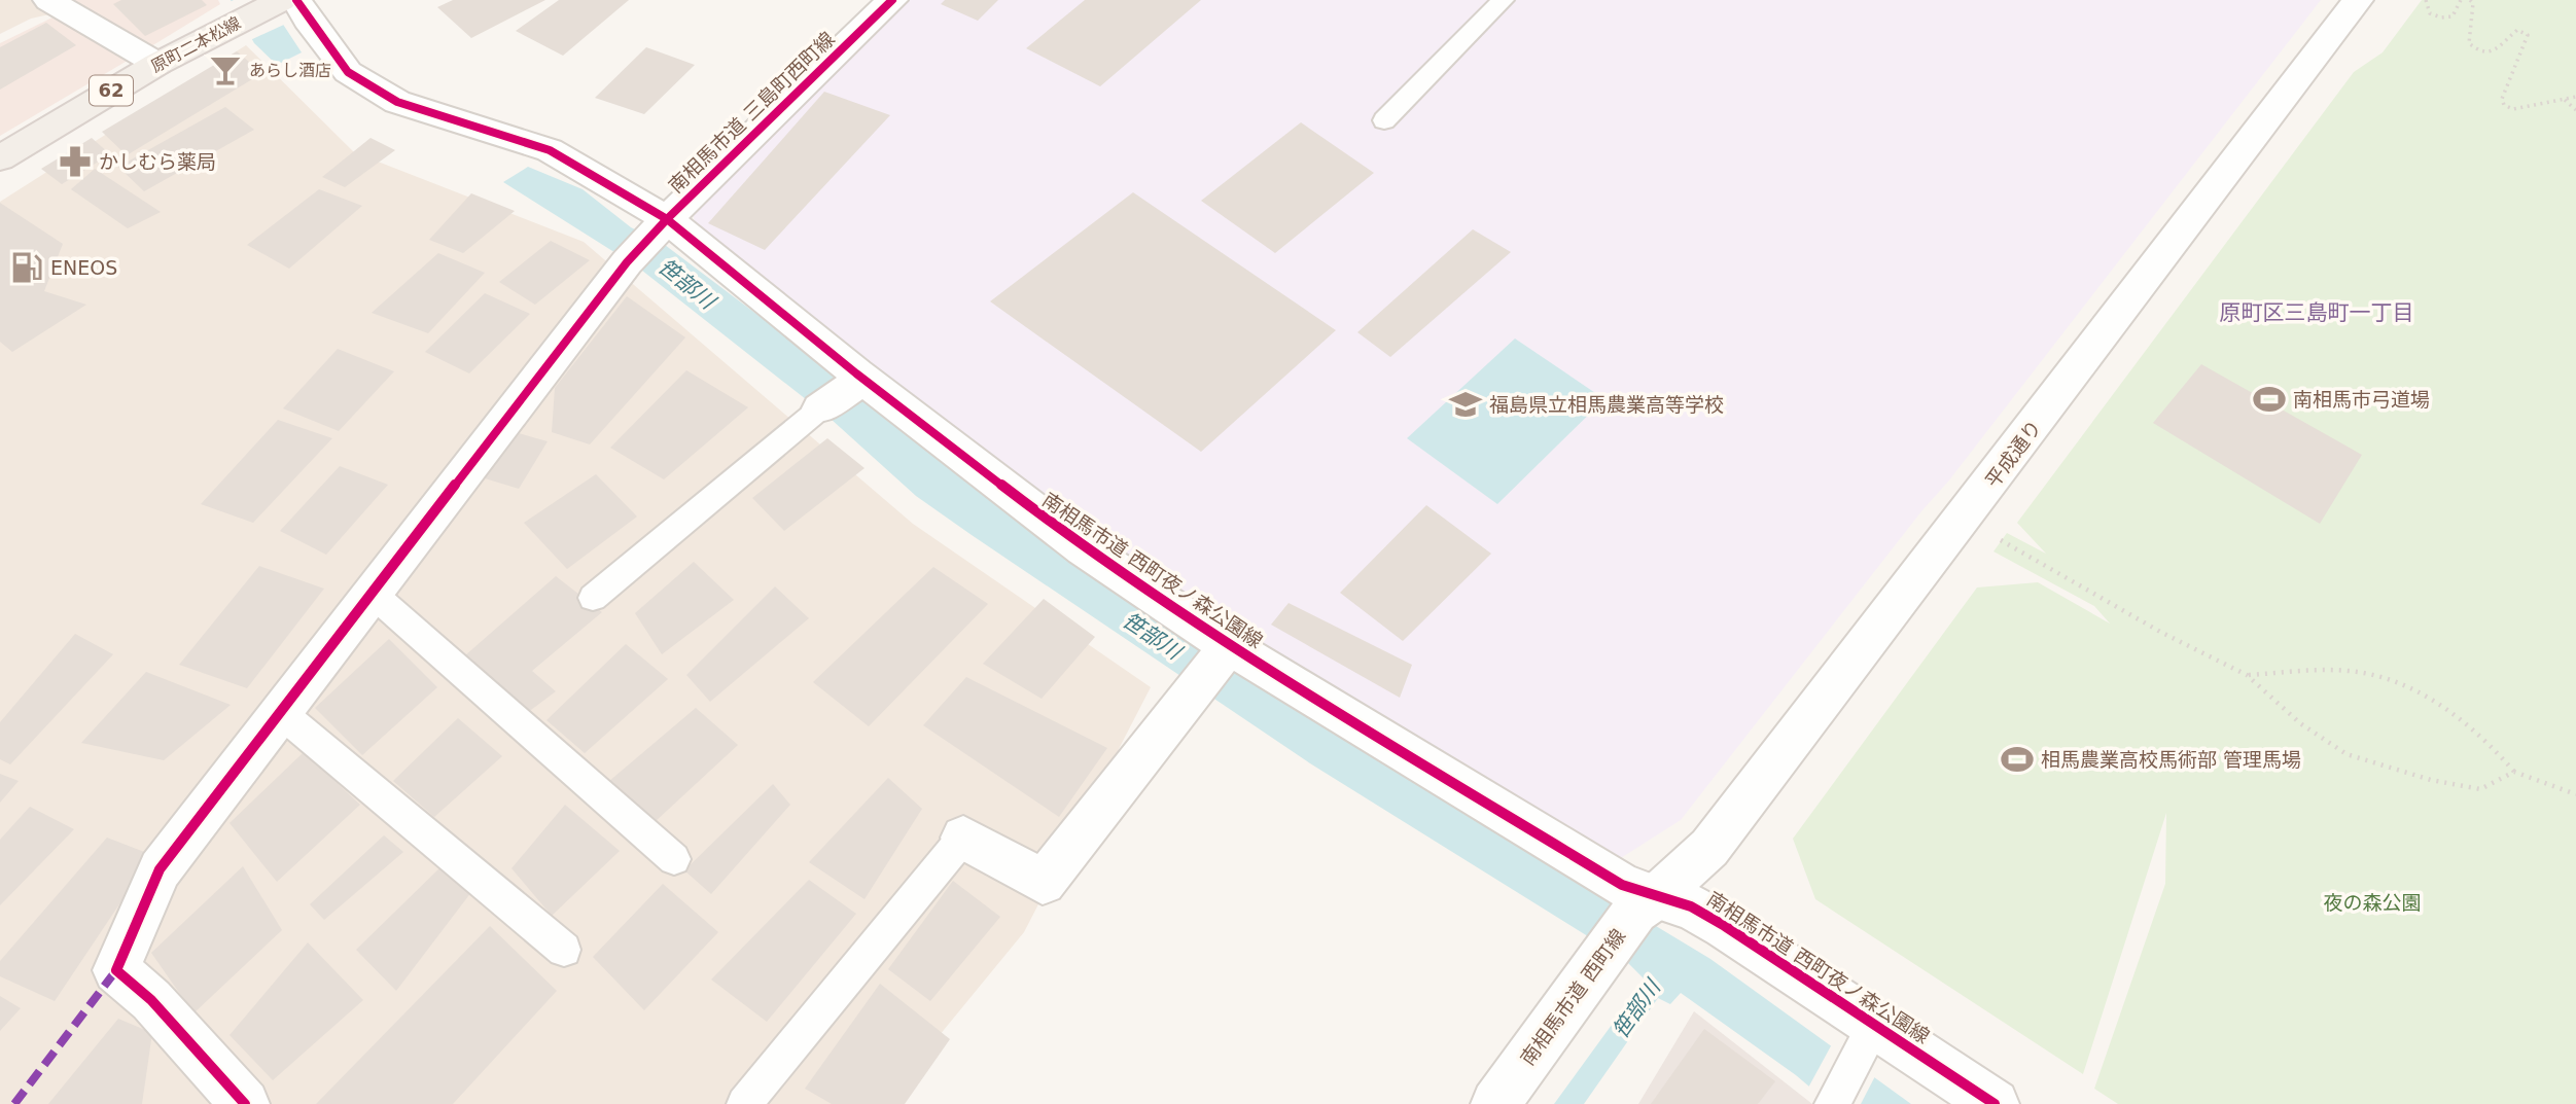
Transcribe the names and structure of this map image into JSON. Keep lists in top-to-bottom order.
{
  "streets": {
    "main road": ["原町二本松線", "62"],
    "street": [
      "南相馬市道 三島町西町線",
      "平成通り",
      "南相馬市道 西町夜ノ森公園線",
      "南相馬市道 西町線"
    ]
  },
  "crossings": [
    ["原町二本松線", "南相馬市道 西町夜ノ森公園線"],
    ["南相馬市道 三島町西町線", "南相馬市道 西町夜ノ森公園線"],
    ["平成通り", "南相馬市道 西町夜ノ森公園線"],
    ["平成通り", "南相馬市道 西町線"],
    ["南相馬市道 西町夜ノ森公園線", "南相馬市道 西町線"]
  ],
  "districts": ["原町区三島町一丁目"],
  "water": ["笹部川"],
  "parks": ["夜の森公園"],
  "places": {
    "bar": ["あらし酒店"],
    "pharmacy": ["かしむら薬局"],
    "fuel station": ["ENEOS"],
    "sports": ["南相馬市弓道場", "相馬農業高校馬術部 管理馬場"],
    "school or university": ["福島県立相馬農業高等学校"]
  }
}
